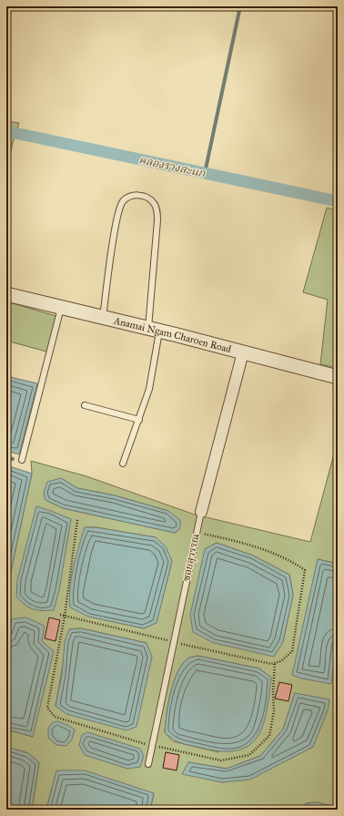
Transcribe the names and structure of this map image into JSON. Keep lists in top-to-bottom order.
{
  "streets": {
    "street": ["Anamai Ngam Charoen Road", "ซอยสุวรรณ"]
  },
  "crossings": [
    ["Anamai Ngam Charoen Road", "ซอยสุวรรณ"]
  ],
  "water": ["คลองรางสะแก"]
}
